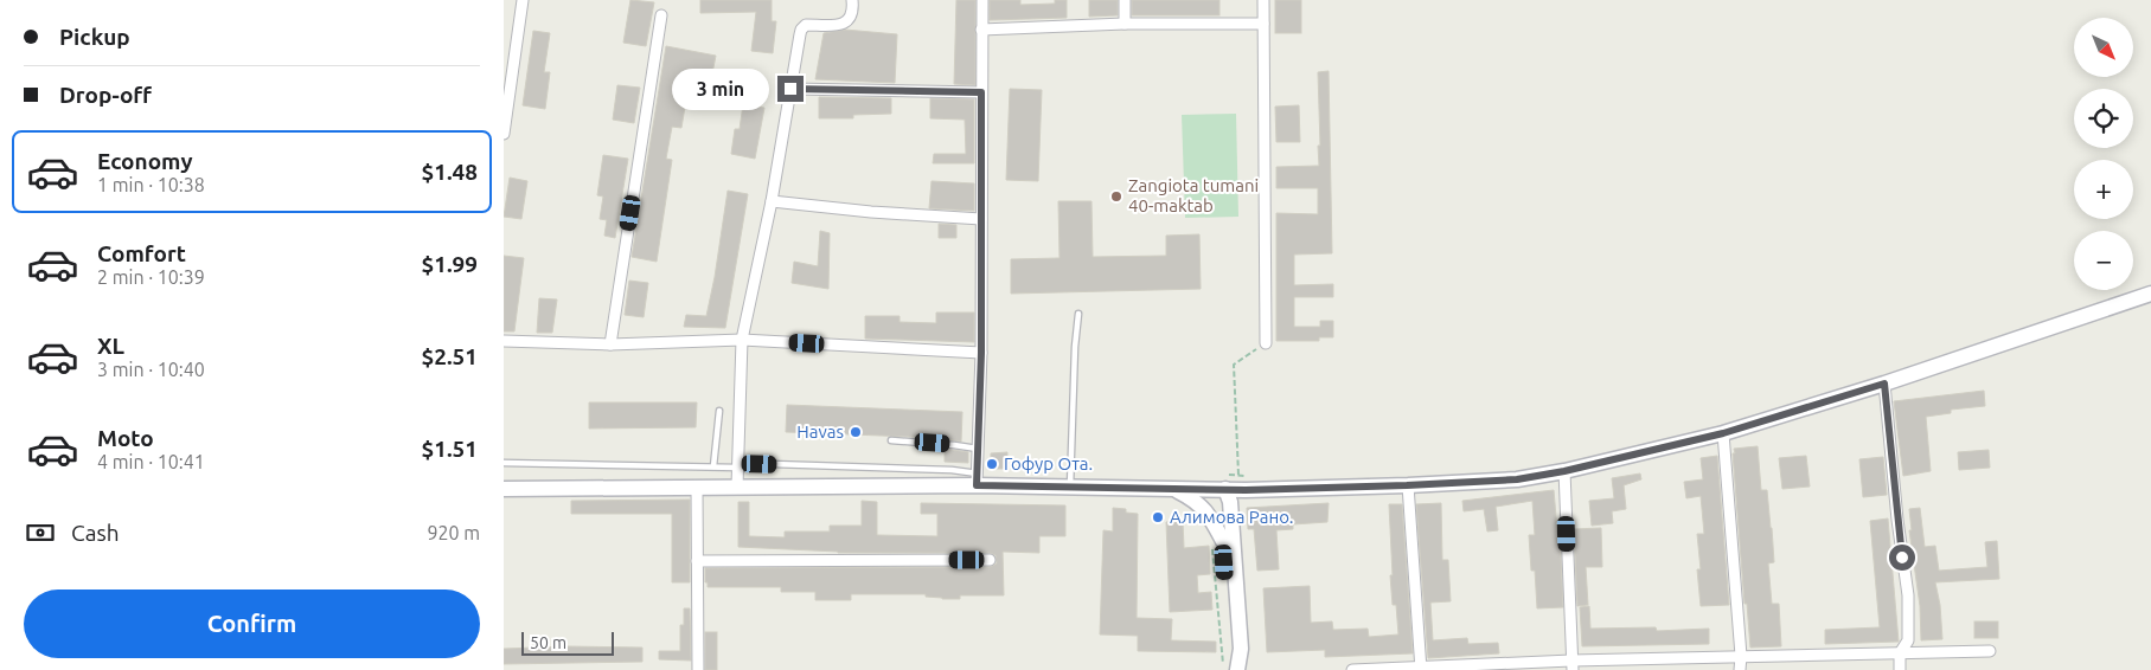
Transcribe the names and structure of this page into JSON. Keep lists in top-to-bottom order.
{
  "places": [
    "Zangiota tumani 40-maktab",
    "Havas",
    "Гофур Ота.",
    "Алимова Рано."
  ],
  "scale_bar": "50 m",
  "north": "bottom right",
  "page": {
    "banner": ["Pickup", "Drop-off"],
    "map_buttons": ["+", "−"],
    "bubble": "3 min",
    "list": [
      {
        "name": "Economy",
        "note": "1 min · 10:38",
        "value": "$1.48"
      },
      {
        "name": "Comfort",
        "note": "2 min · 10:39",
        "value": "$1.99"
      },
      {
        "name": "XL",
        "note": "3 min · 10:40",
        "value": "$2.51"
      },
      {
        "name": "Moto",
        "note": "4 min · 10:41",
        "value": "$1.51"
      }
    ],
    "pay": ["Cash", "920 m"],
    "buttons": "Confirm",
    "scale": "50 m"
  }
}
